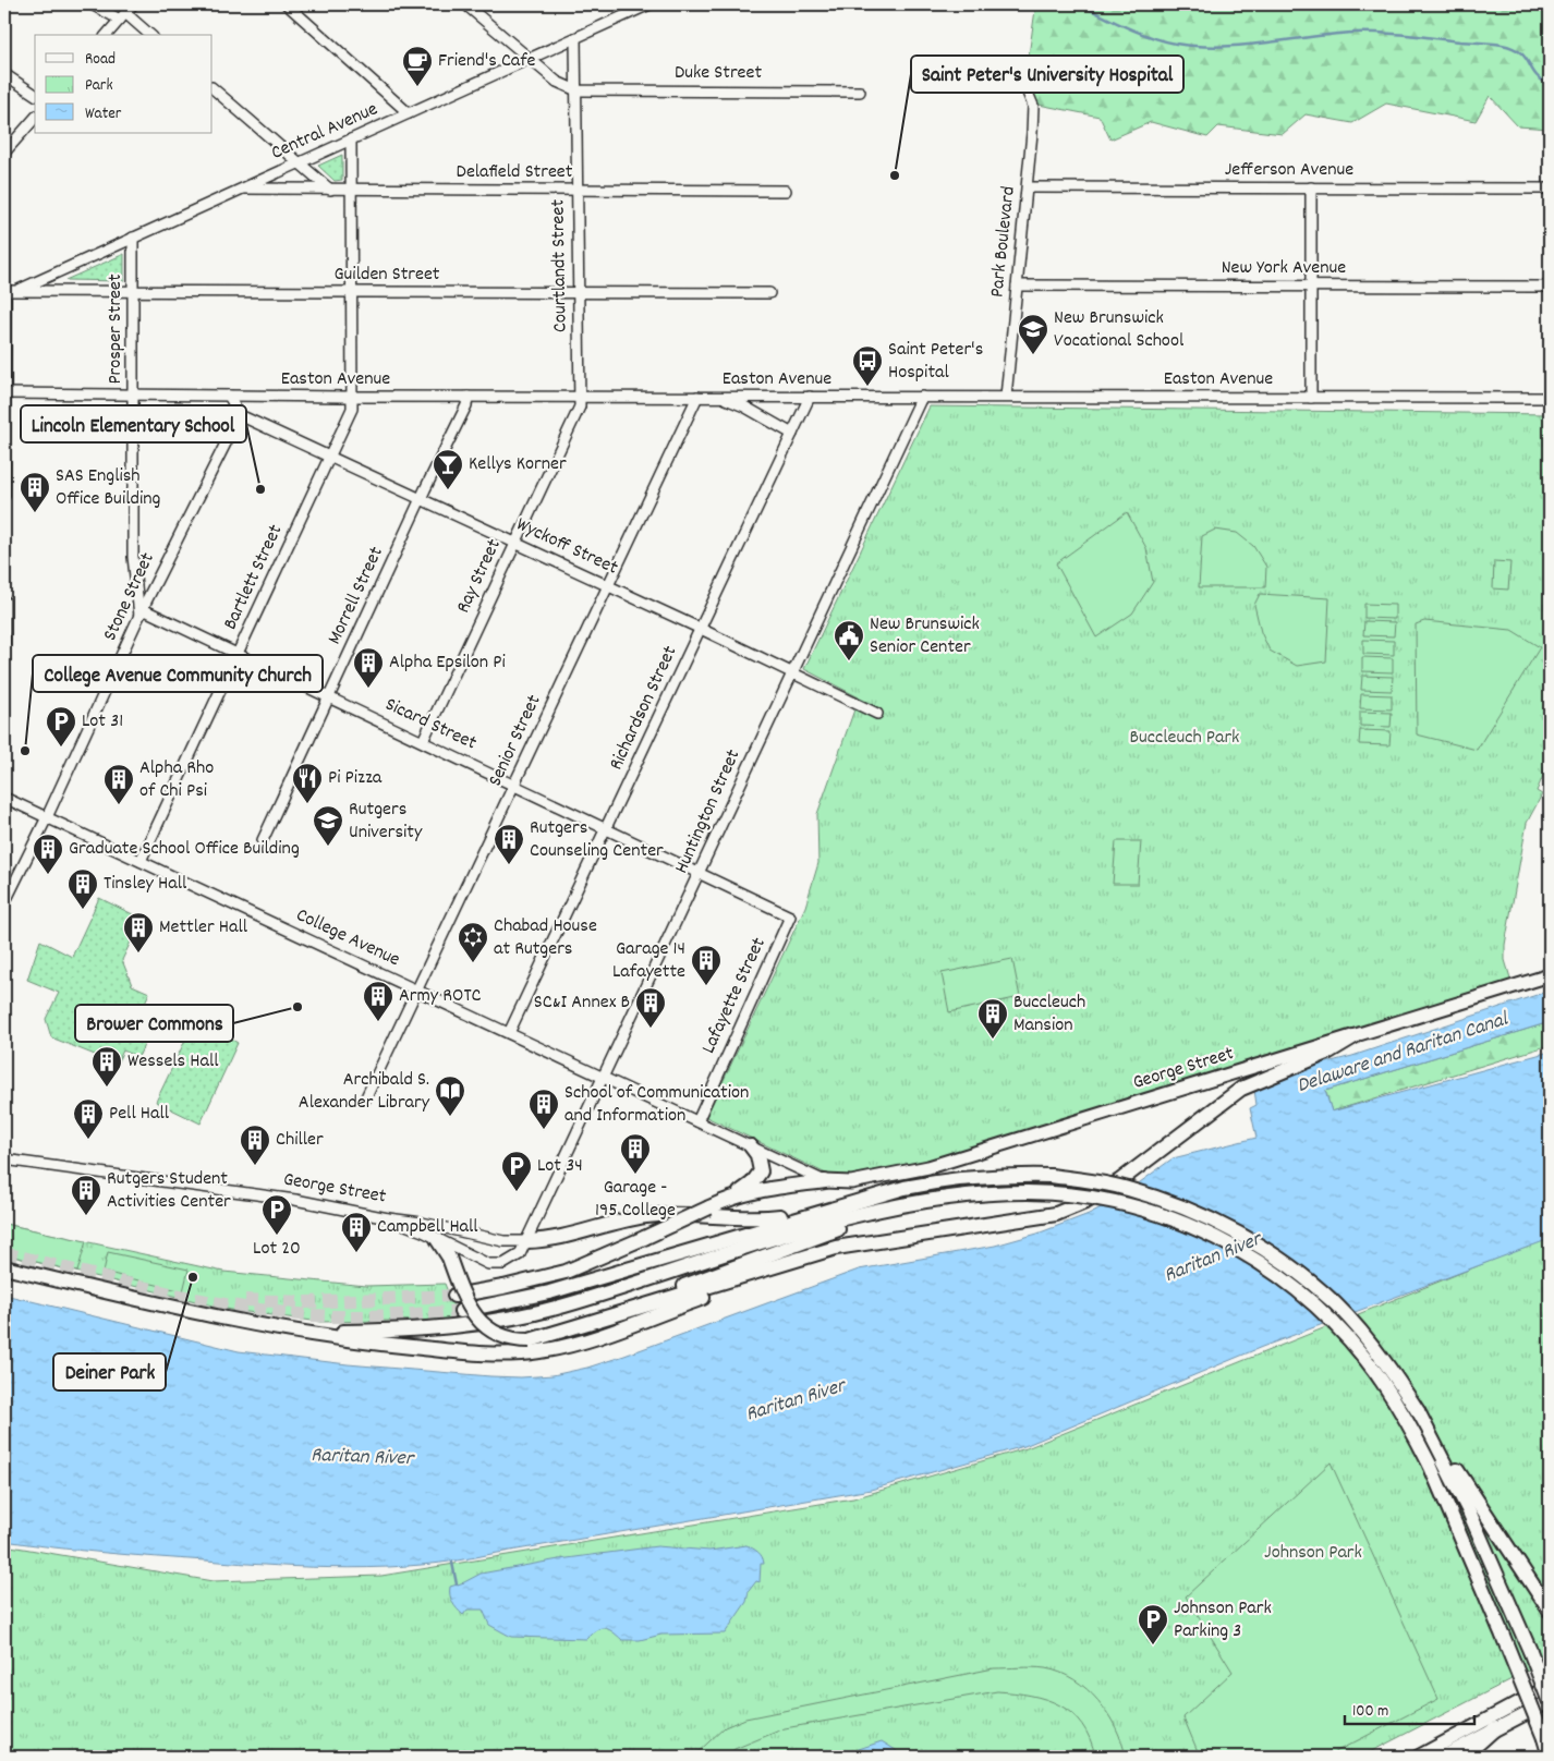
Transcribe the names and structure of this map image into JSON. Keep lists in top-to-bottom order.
{
  "streets": {
    "main road": ["George Street"],
    "street": [
      "Duke Street",
      "Central Avenue",
      "Jefferson Avenue",
      "Delafield Street",
      "Park Boulevard",
      "Courtlandt Street",
      "New York Avenue",
      "Guilden Street",
      "Prosper Street",
      "Easton Avenue",
      "Wyckoff Street",
      "Ray Street",
      "Bartlett Street",
      "Morrell Street",
      "Stone Street",
      "Richardson Street",
      "Sicard Street",
      "Senior Street",
      "Huntington Street",
      "College Avenue",
      "Lafayette Street"
    ]
  },
  "crossings": [
    ["Duke Street", "Courtlandt Street"],
    ["Central Avenue", "Delafield Street"],
    ["Central Avenue", "Courtlandt Street"],
    ["Central Avenue", "Guilden Street"],
    ["Central Avenue", "Prosper Street"],
    ["Central Avenue", "Bartlett Street"],
    ["Jefferson Avenue", "Park Boulevard"],
    ["Delafield Street", "Courtlandt Street"],
    ["Delafield Street", "Bartlett Street"],
    ["Park Boulevard", "New York Avenue"],
    ["Park Boulevard", "Easton Avenue"],
    ["Courtlandt Street", "Guilden Street"],
    ["Courtlandt Street", "Easton Avenue"],
    ["Courtlandt Street", "Ray Street"],
    ["Guilden Street", "Prosper Street"],
    ["Guilden Street", "Bartlett Street"],
    ["Prosper Street", "Easton Avenue"],
    ["Prosper Street", "Stone Street"],
    ["Prosper Street", "Sicard Street"],
    ["Easton Avenue", "Ray Street"],
    ["Easton Avenue", "Bartlett Street"],
    ["Easton Avenue", "Morrell Street"],
    ["Easton Avenue", "Richardson Street"],
    ["Easton Avenue", "Senior Street"],
    ["Easton Avenue", "Huntington Street"],
    ["Wyckoff Street", "Ray Street"],
    ["Wyckoff Street", "Bartlett Street"],
    ["Wyckoff Street", "Morrell Street"],
    ["Wyckoff Street", "Stone Street"],
    ["Wyckoff Street", "Richardson Street"],
    ["Wyckoff Street", "Senior Street"],
    ["Wyckoff Street", "Huntington Street"],
    ["Ray Street", "Sicard Street"],
    ["Bartlett Street", "Sicard Street"],
    ["Bartlett Street", "College Avenue"],
    ["Morrell Street", "Sicard Street"],
    ["Stone Street", "Sicard Street"],
    ["Stone Street", "College Avenue"],
    ["Richardson Street", "Sicard Street"],
    ["Richardson Street", "College Avenue"],
    ["Sicard Street", "Senior Street"],
    ["Sicard Street", "Huntington Street"],
    ["Sicard Street", "Lafayette Street"],
    ["Senior Street", "College Avenue"],
    ["Huntington Street", "College Avenue"],
    ["Huntington Street", "George Street"],
    ["College Avenue", "Lafayette Street"],
    ["College Avenue", "George Street"]
  ],
  "water": ["Delaware and Raritan Canal", "Raritan River"],
  "parks": ["Buccleuch Park", "Johnson Park"],
  "places": {
    "cafe": ["Friend's Cafe"],
    "other": [
      "Saint Peter's University Hospital",
      "Lincoln Elementary School",
      "College Avenue Community Church",
      "Brower Commons",
      "Deiner Park"
    ],
    "school or university": ["New Brunswick Vocational School", "Rutgers University"],
    "bus stop": ["Saint Peter's Hospital"],
    "bar": ["Kellys Korner"],
    "building": [
      "SAS English Office Building",
      "Alpha Epsilon Pi",
      "Alpha Rho of Chi Psi",
      "Rutgers Counseling Center",
      "Graduate School Office Building",
      "Tinsley Hall",
      "Mettler Hall",
      "Garage 14 Lafayette",
      "Army ROTC",
      "SC&I Annex B",
      "Buccleuch Mansion",
      "Wessels Hall",
      "School of Communication and Information",
      "Pell Hall",
      "Chiller",
      "Garage - 195 College",
      "Rutgers Student Activities Center",
      "Campbell Hall"
    ],
    "public building": ["New Brunswick Senior Center"],
    "parking": [
      "Lot 31",
      "Lot 34",
      "Lot 20",
      "Johnson Park Parking 3"
    ],
    "restaurant": ["Pi Pizza"],
    "synagogue": ["Chabad House at Rutgers"],
    "library": ["Archibald S. Alexander Library"]
  },
  "legend": ["Road", "Park", "Water"],
  "scale_bar": "100 m"
}
